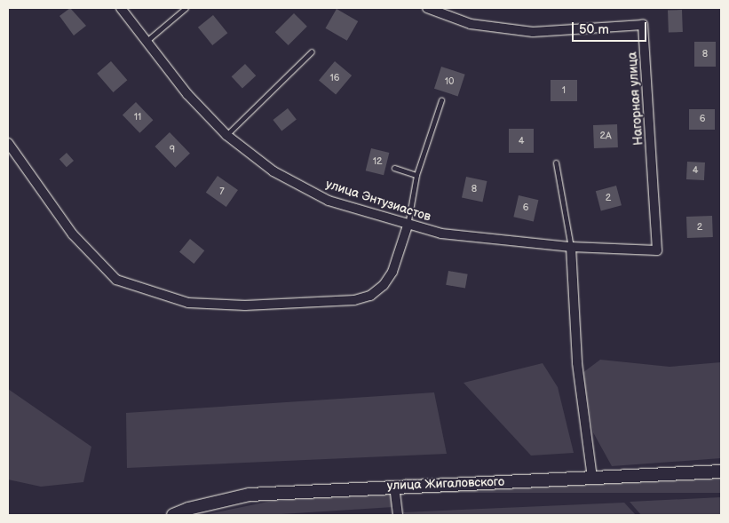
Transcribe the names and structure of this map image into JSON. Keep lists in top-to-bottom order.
{
  "streets": {
    "main road": ["улица Жигаловского"],
    "street": ["Нагорная улица", "улица Энтузиастов"]
  },
  "crossings": [
    ["Нагорная улица", "улица Энтузиастов"]
  ],
  "house_numbers": [
    "8",
    "16",
    "10",
    "1",
    "11",
    "6",
    "2А",
    "4",
    "9",
    "12",
    "4",
    "8",
    "7",
    "2",
    "6",
    "2"
  ],
  "scale_bar": "50 m"
}
